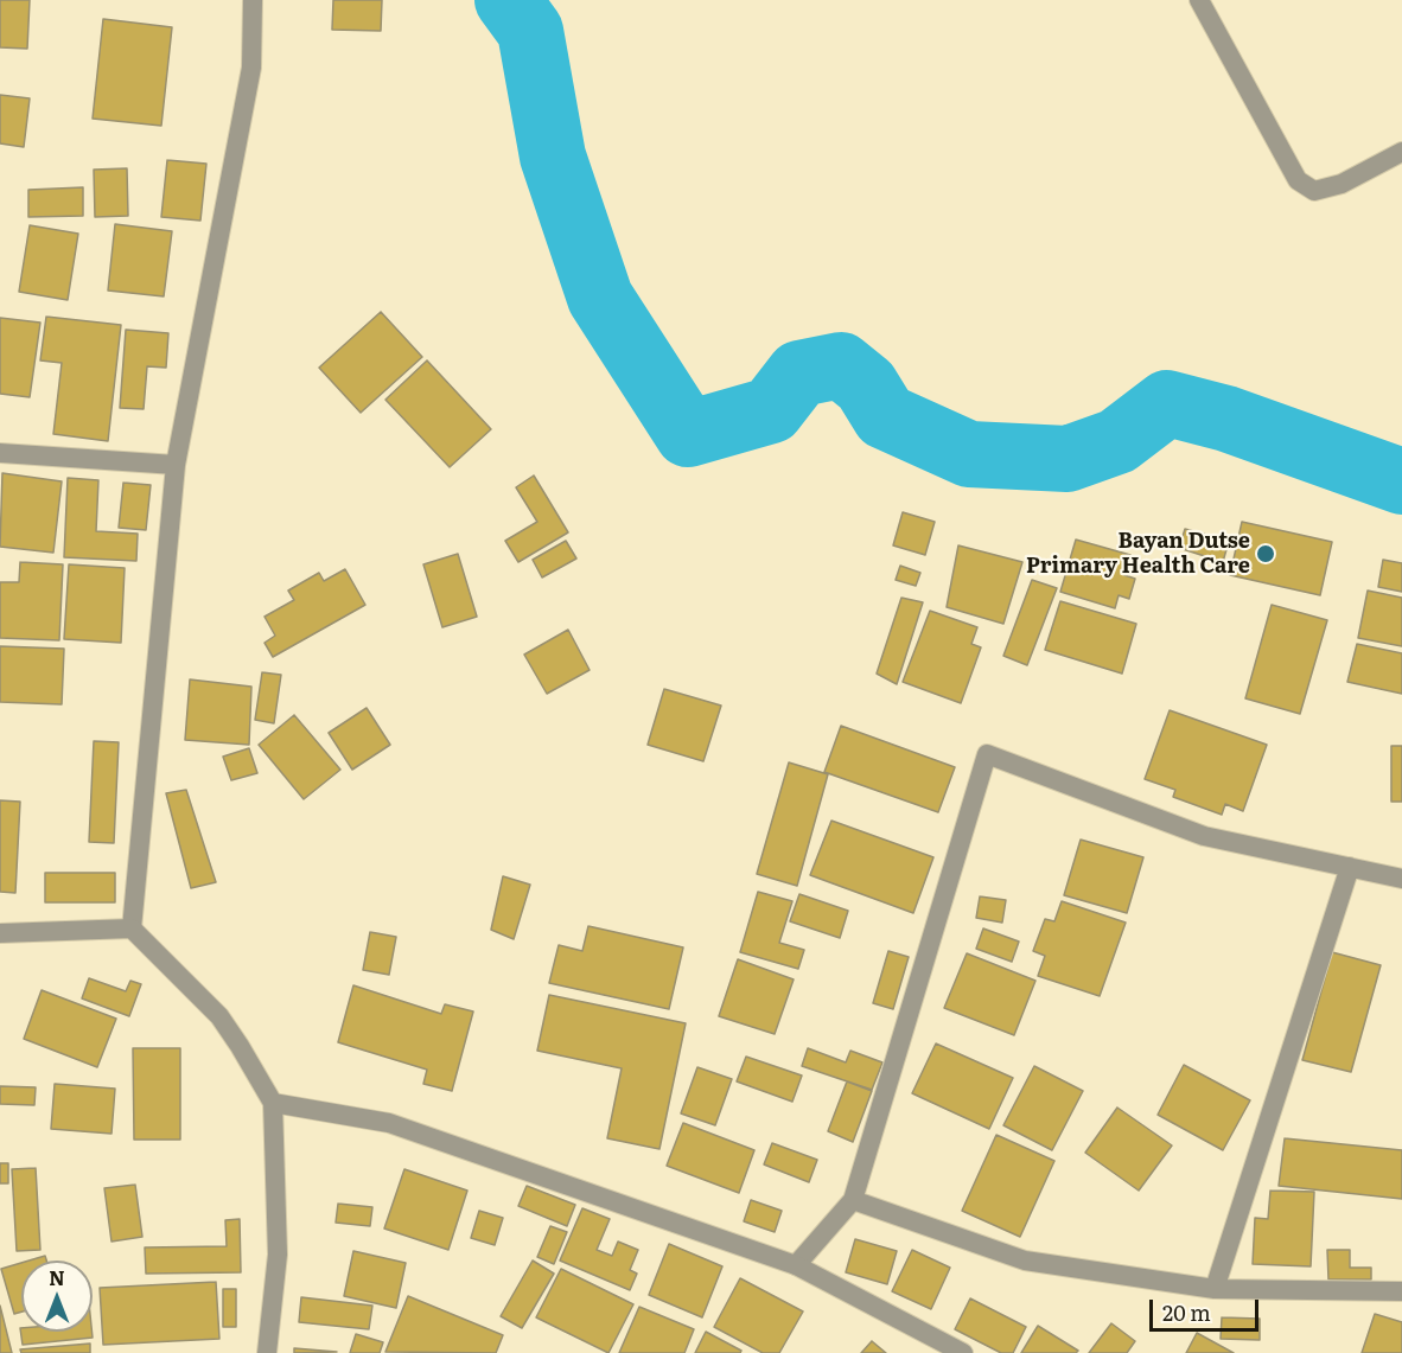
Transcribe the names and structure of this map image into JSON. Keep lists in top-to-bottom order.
{
  "places": ["Bayan Dutse Primary Health Care"],
  "scale_bar": "20 m",
  "north": "top"
}
